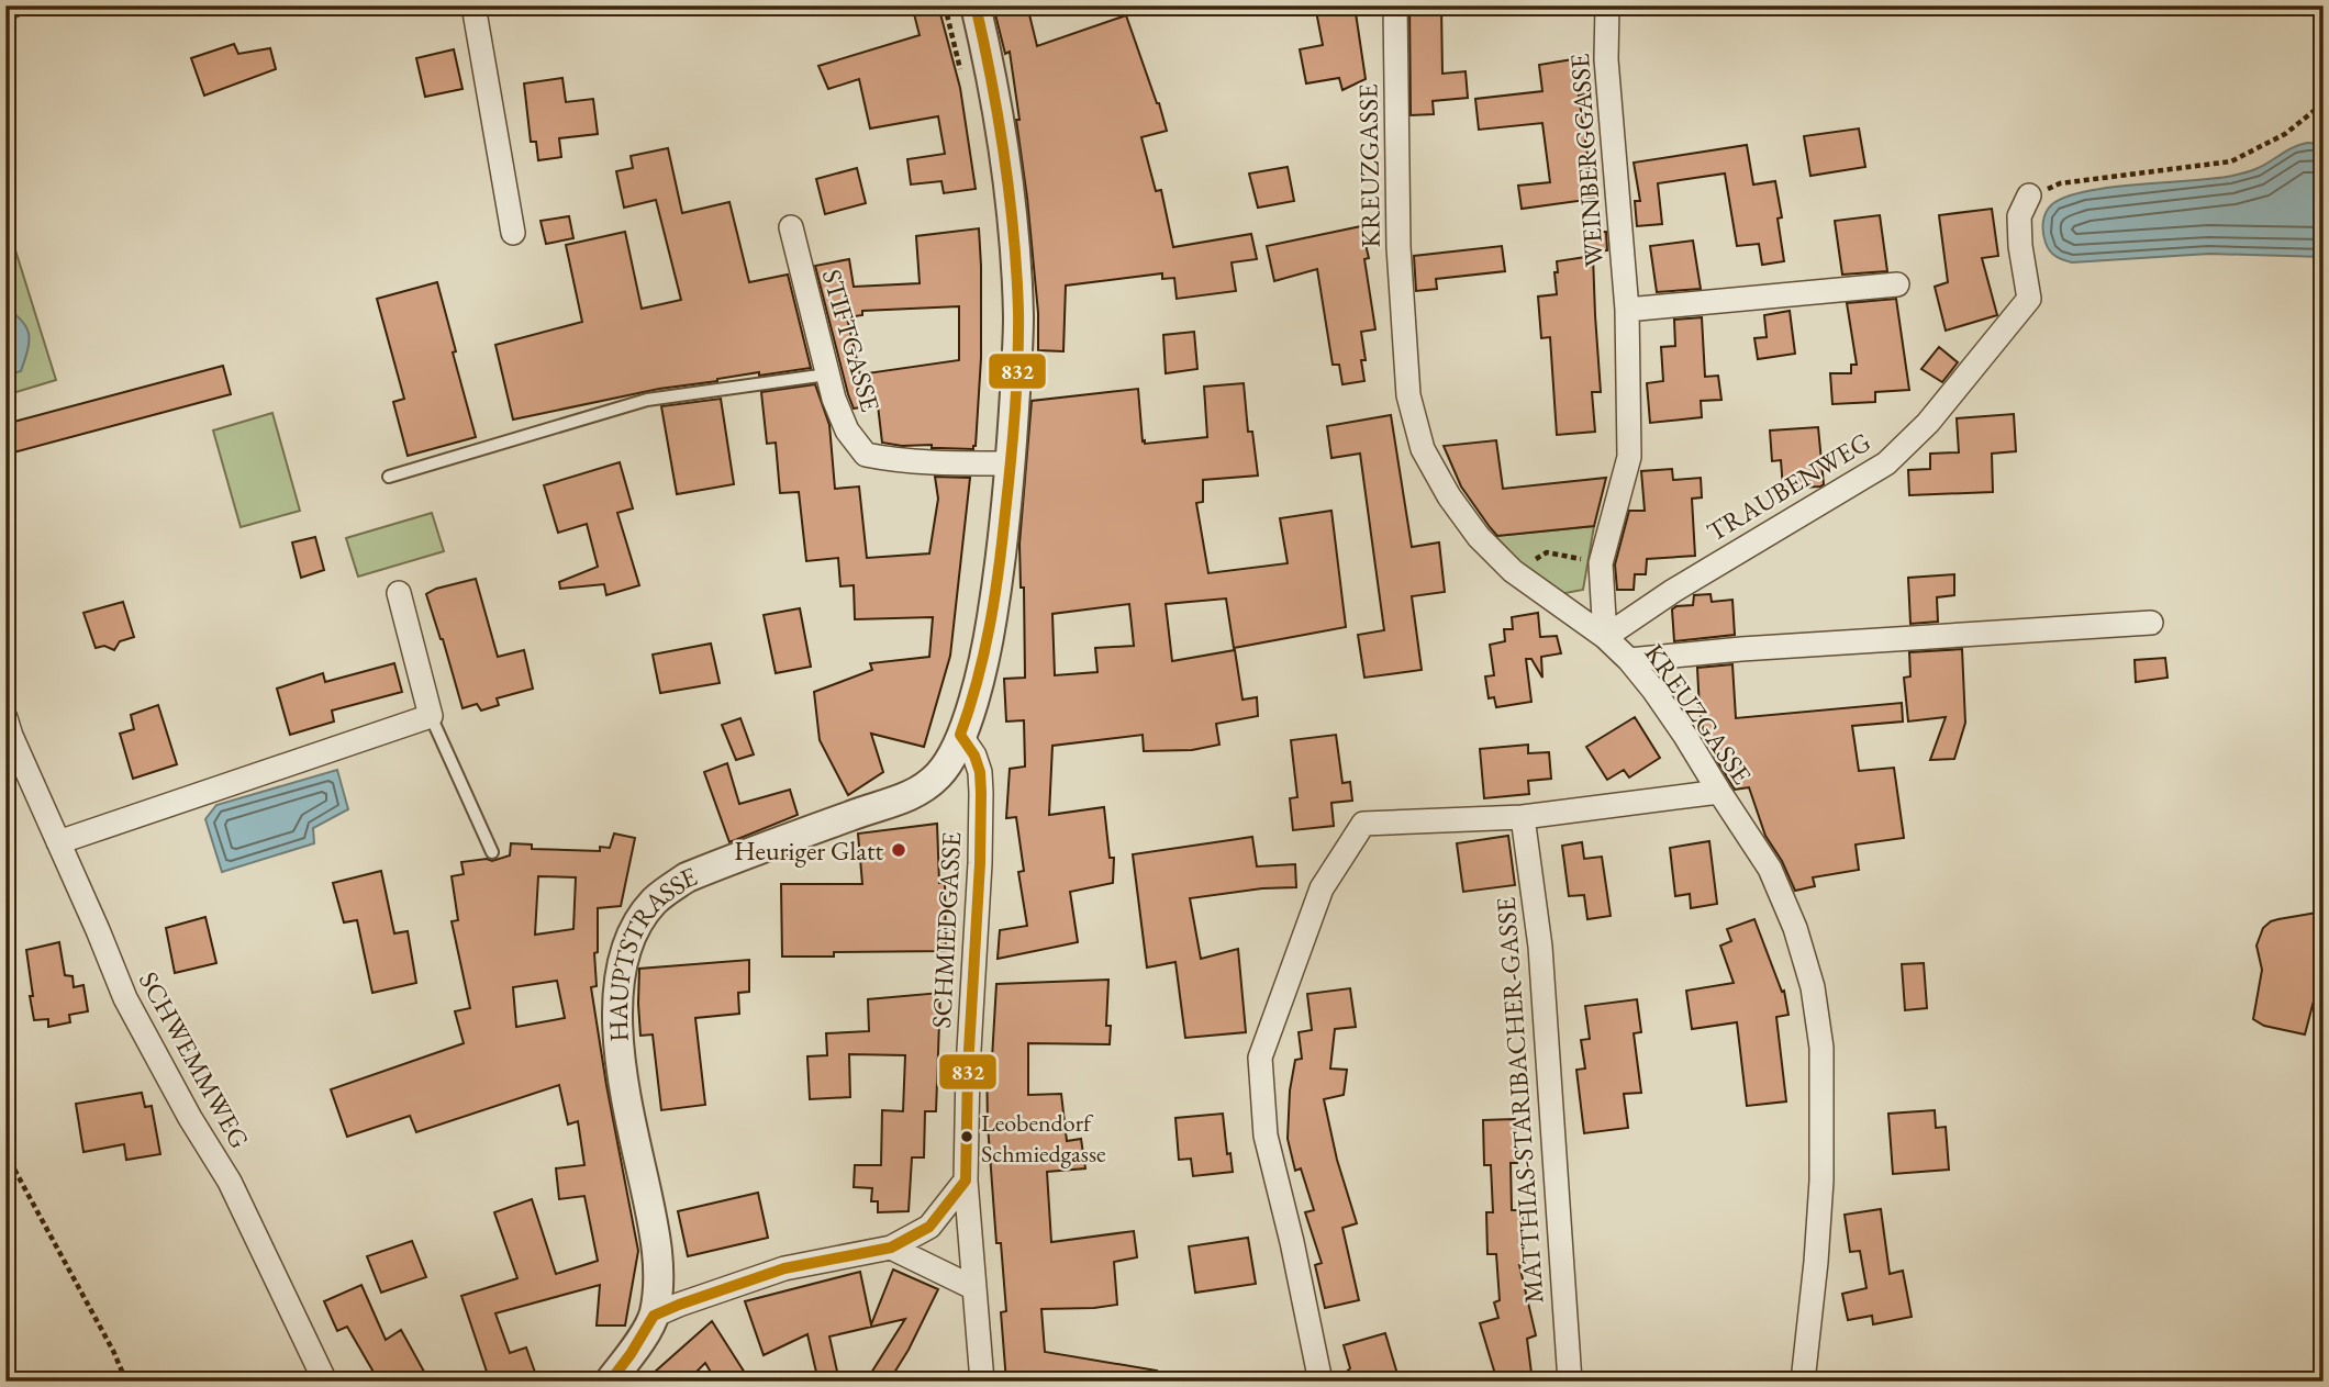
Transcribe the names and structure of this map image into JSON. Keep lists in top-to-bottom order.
{
  "streets": {
    "street": [
      "WEINBERGGASSE",
      "KREUZGASSE",
      "STIFTGASSE",
      "TRAUBENWEG",
      "SCHMIEDGASSE",
      "HAUPTSTRASSE",
      "SCHWEMMWEG",
      "MATTHIAS-STARIBACHER-GASSE"
    ]
  },
  "crossings": [
    ["WEINBERGGASSE", "KREUZGASSE"],
    ["WEINBERGGASSE", "TRAUBENWEG"],
    ["KREUZGASSE", "TRAUBENWEG"],
    ["STIFTGASSE", "HAUPTSTRASSE"],
    ["SCHMIEDGASSE", "HAUPTSTRASSE"]
  ],
  "places": ["Heuriger Glatt", "Leobendorf Schmiedgasse"],
  "lines": ["transit line 832"]
}
